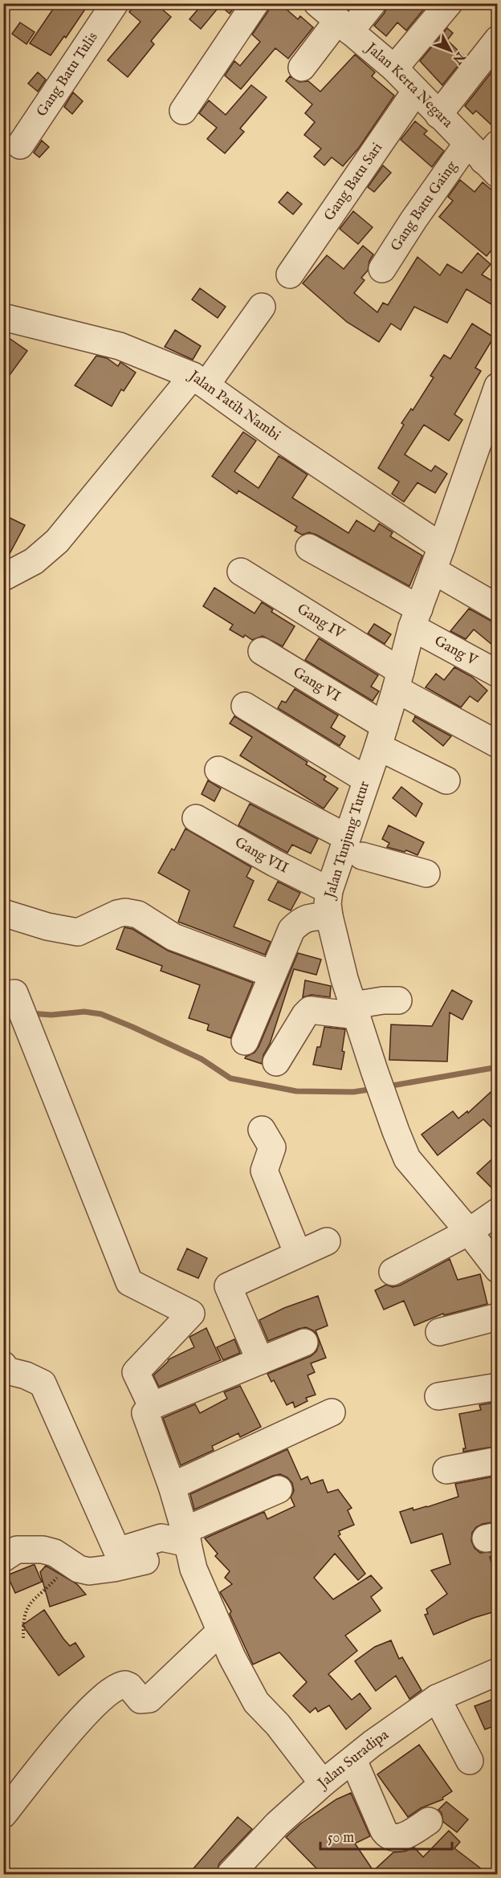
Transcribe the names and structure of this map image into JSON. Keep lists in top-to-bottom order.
{
  "streets": {
    "street": [
      "Gang Batu Tulis",
      "Jalan Kerta Negara",
      "Gang Batu Sari",
      "Gang Batu Gaing",
      "Jalan Patih Nambi",
      "Gang IV",
      "Gang V",
      "Gang VI",
      "Jalan Tunjung Tutur",
      "Gang VII",
      "Jalan Suradipa"
    ]
  },
  "crossings": [
    ["Jalan Kerta Negara", "Gang Batu Sari"],
    ["Jalan Kerta Negara", "Gang Batu Gaing"],
    ["Jalan Patih Nambi", "Jalan Tunjung Tutur"],
    ["Gang IV", "Jalan Tunjung Tutur"],
    ["Gang V", "Jalan Tunjung Tutur"],
    ["Gang VI", "Jalan Tunjung Tutur"],
    ["Jalan Tunjung Tutur", "Gang VII"]
  ],
  "scale_bar": "50 m",
  "north": "bottom right"
}
